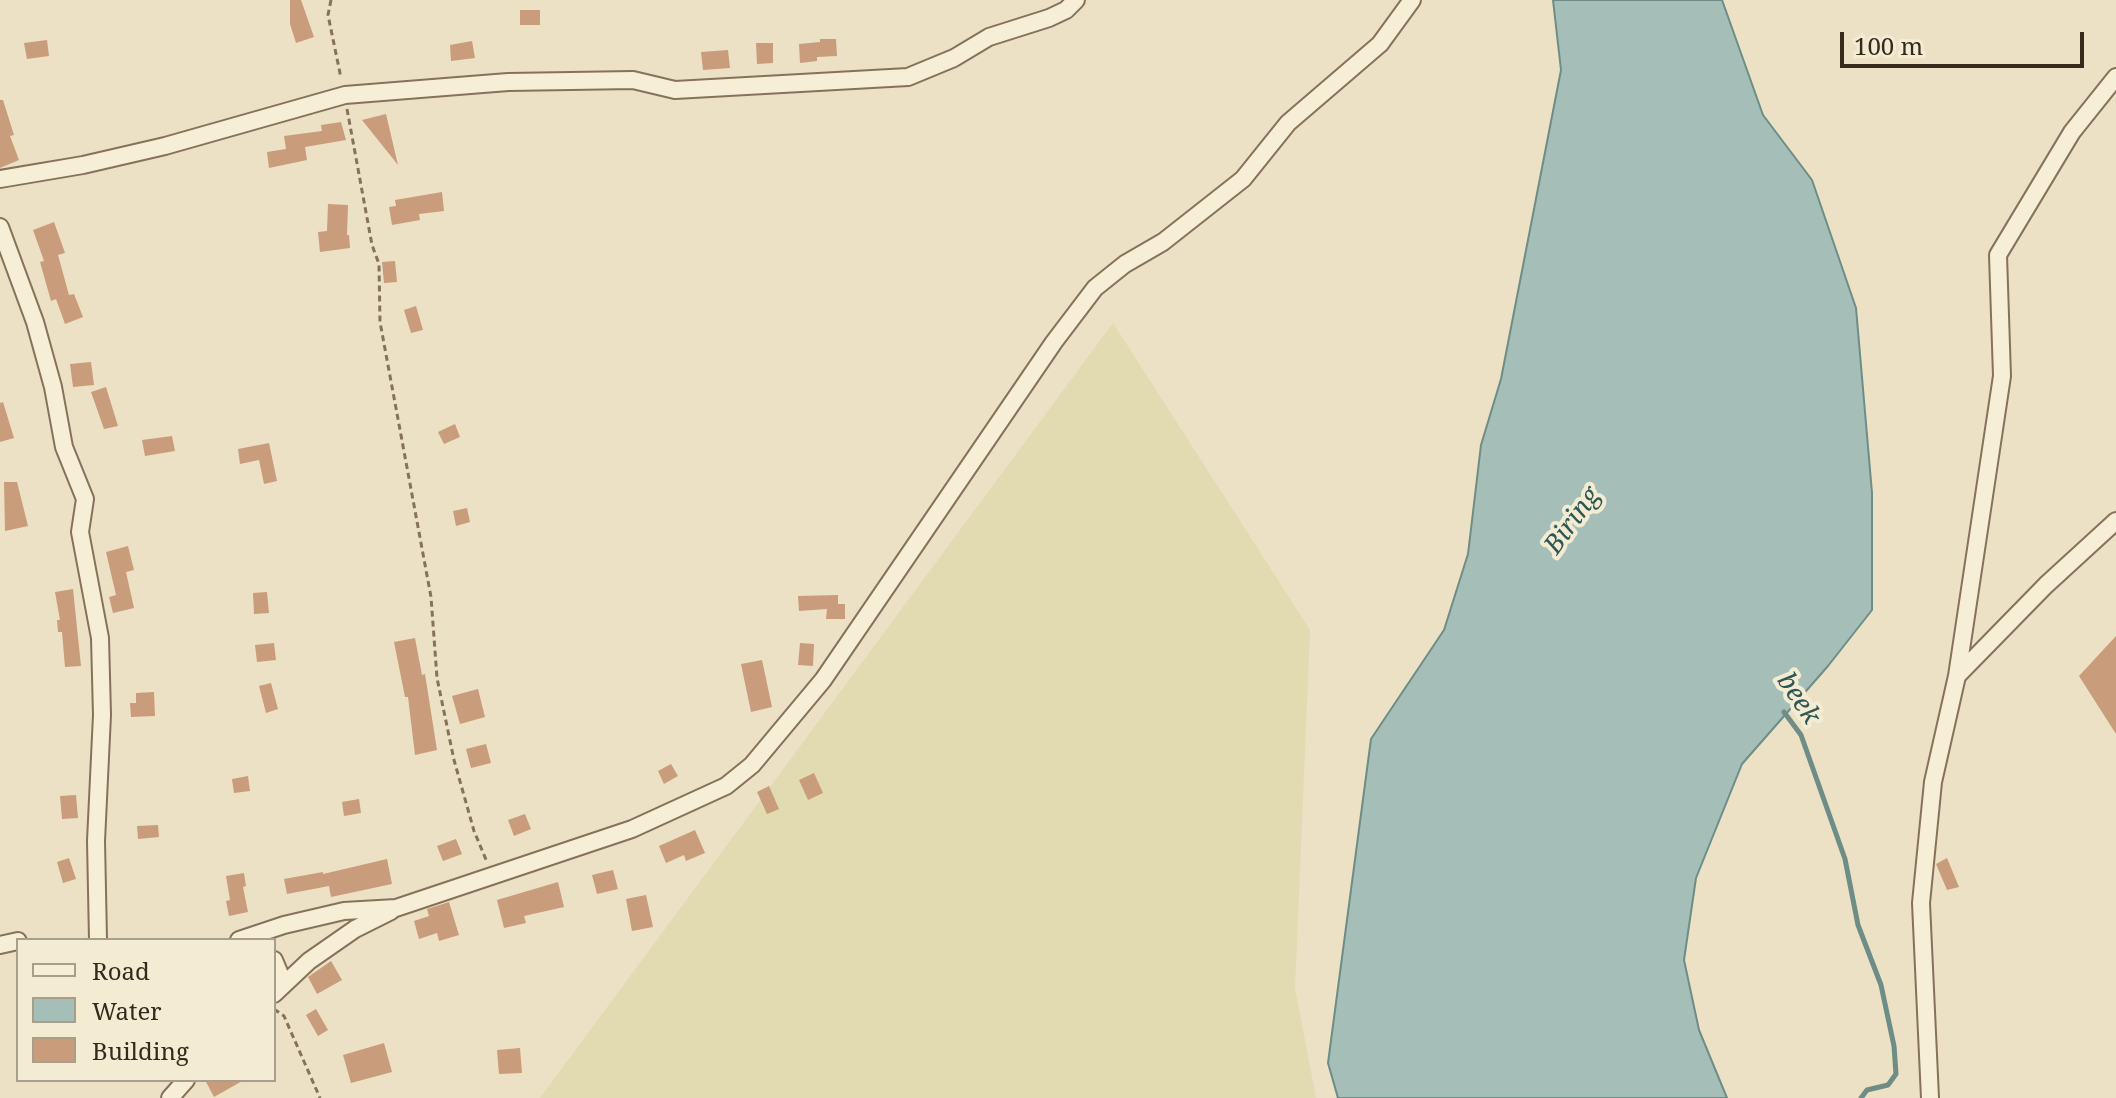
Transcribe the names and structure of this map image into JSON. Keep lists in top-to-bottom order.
{
  "water": ["Biring", "beek"],
  "legend": ["Road", "Water", "Building"],
  "scale_bar": "100 m"
}
